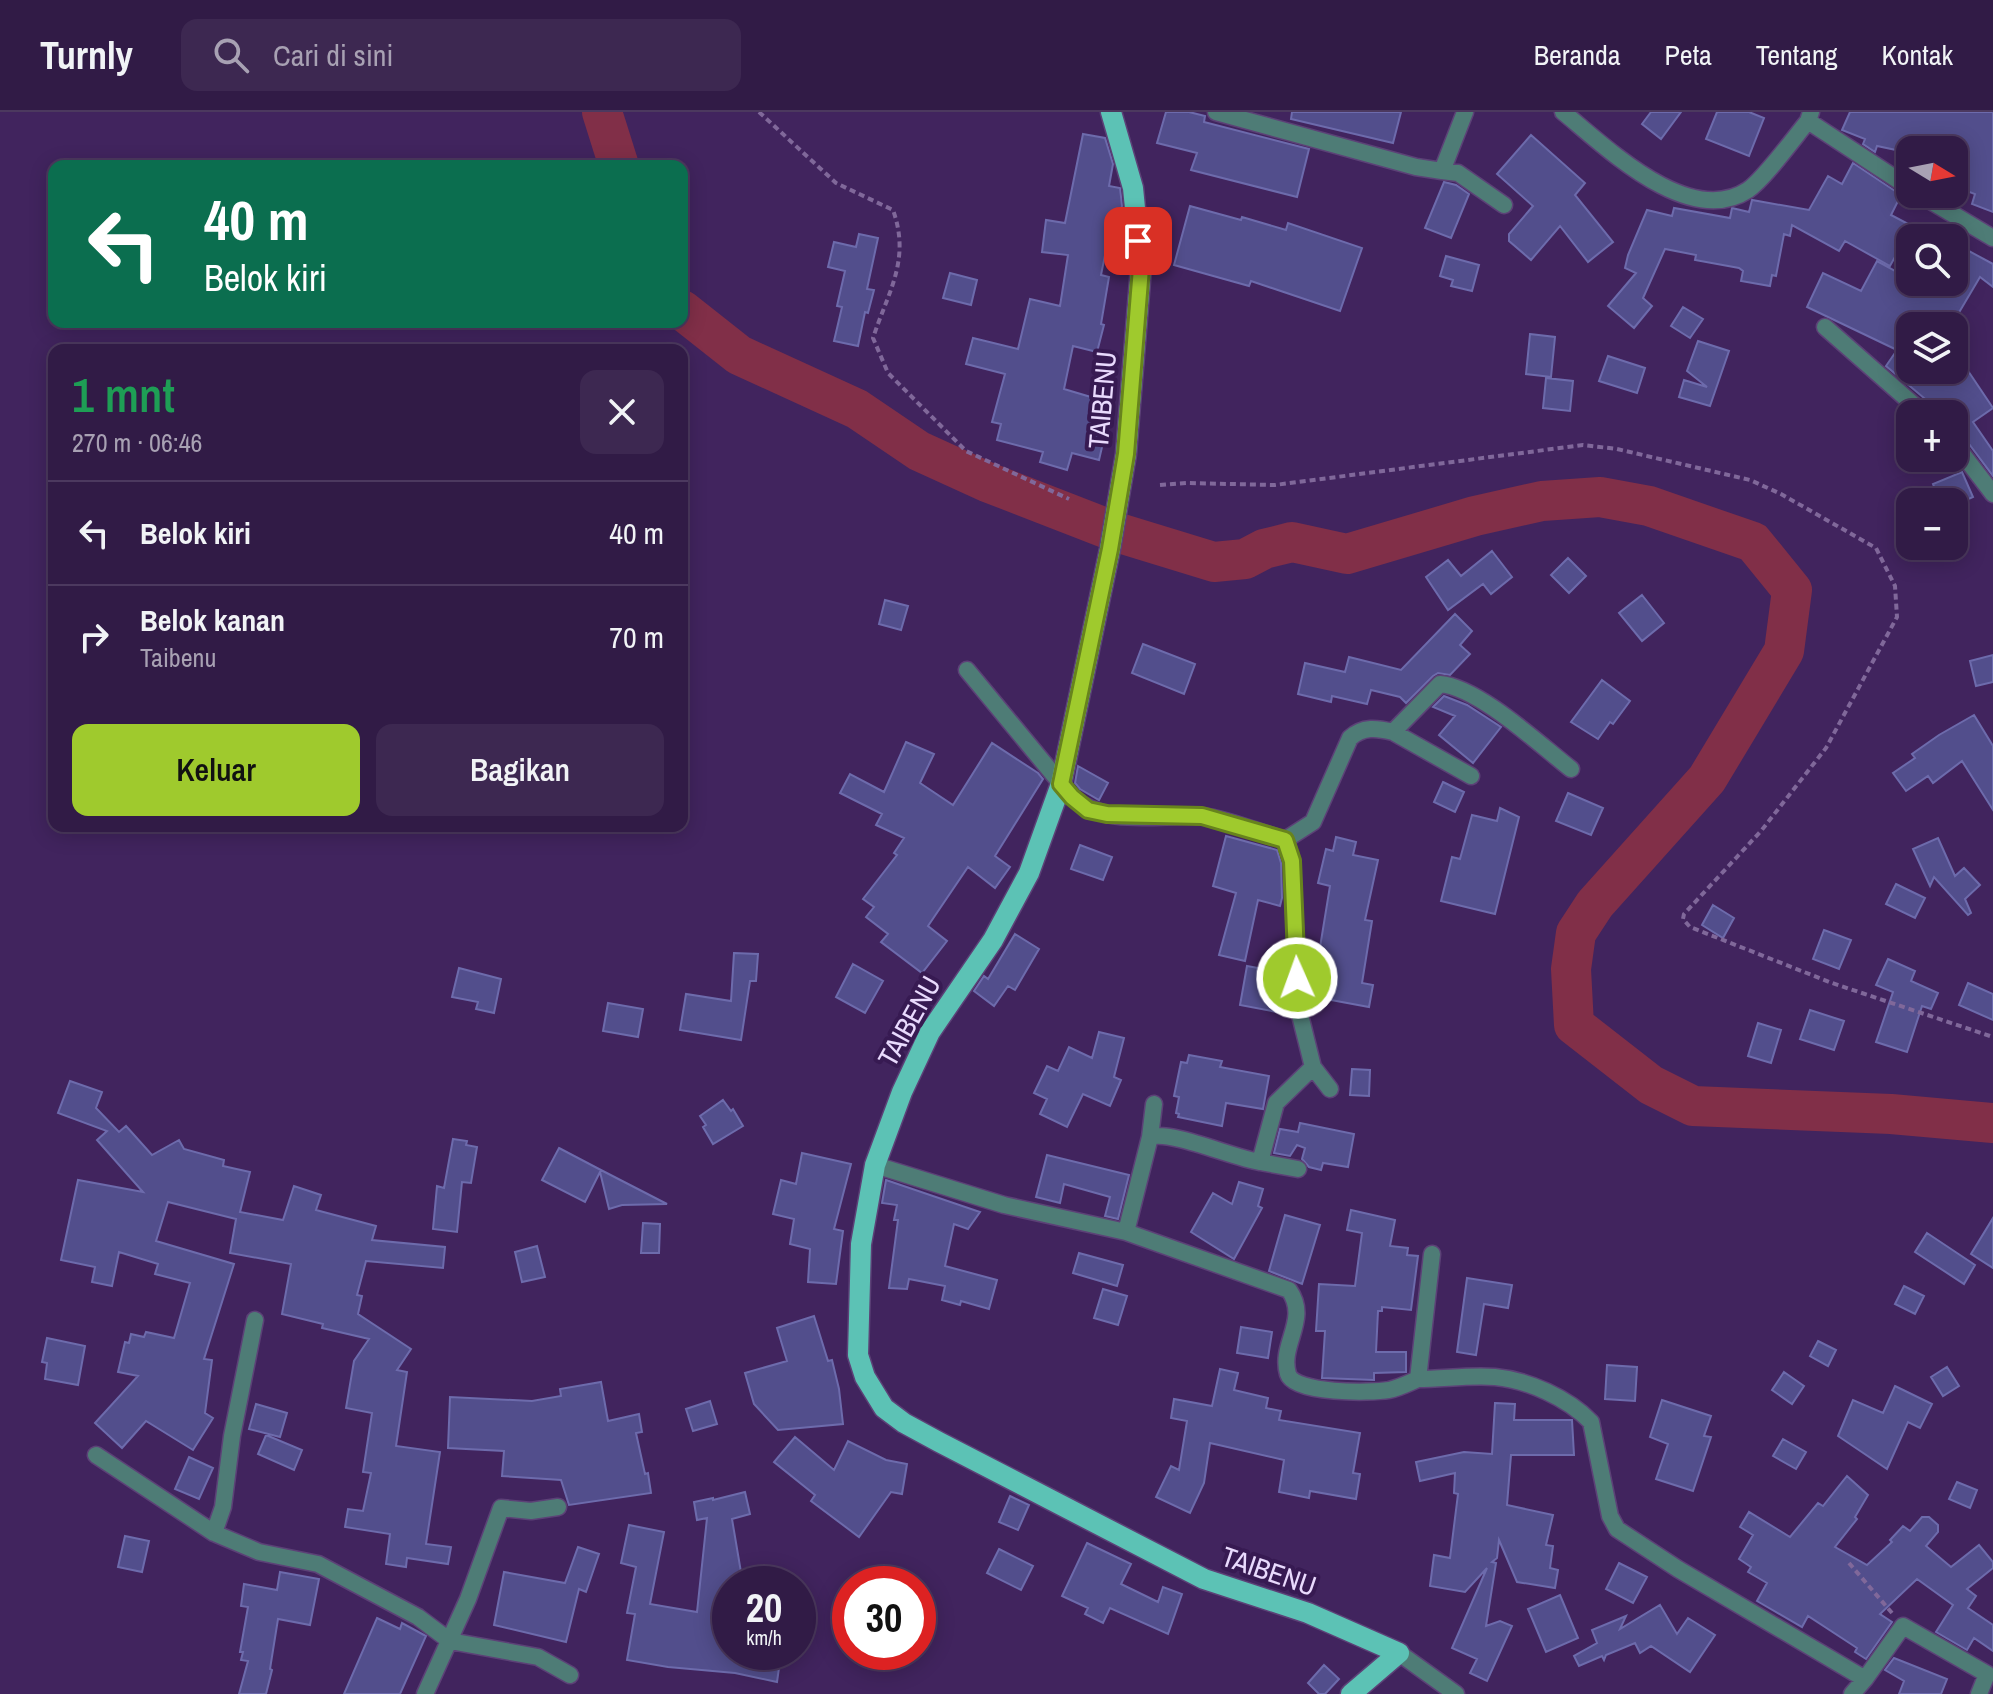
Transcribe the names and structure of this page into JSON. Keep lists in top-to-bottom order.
{
  "streets": {
    "main road": ["TAIBENU"]
  },
  "north": "right",
  "page": {
    "header": "Turnly",
    "search": "Cari di sini",
    "nav": [
      "Beranda",
      "Peta",
      "Tentang",
      "Kontak"
    ],
    "map_buttons": ["+", "−"],
    "turn": ["40 m", "Belok kiri"],
    "heading": ["1 mnt", "270 m · 06:46"],
    "list": [
      {
        "name": "Belok kiri",
        "value": "40 m"
      },
      {
        "name": "Belok kanan",
        "note": "Taibenu",
        "value": "70 m"
      }
    ],
    "buttons": ["Keluar", "Bagikan"],
    "speed": "20 km/h",
    "limit": "30"
  }
}
